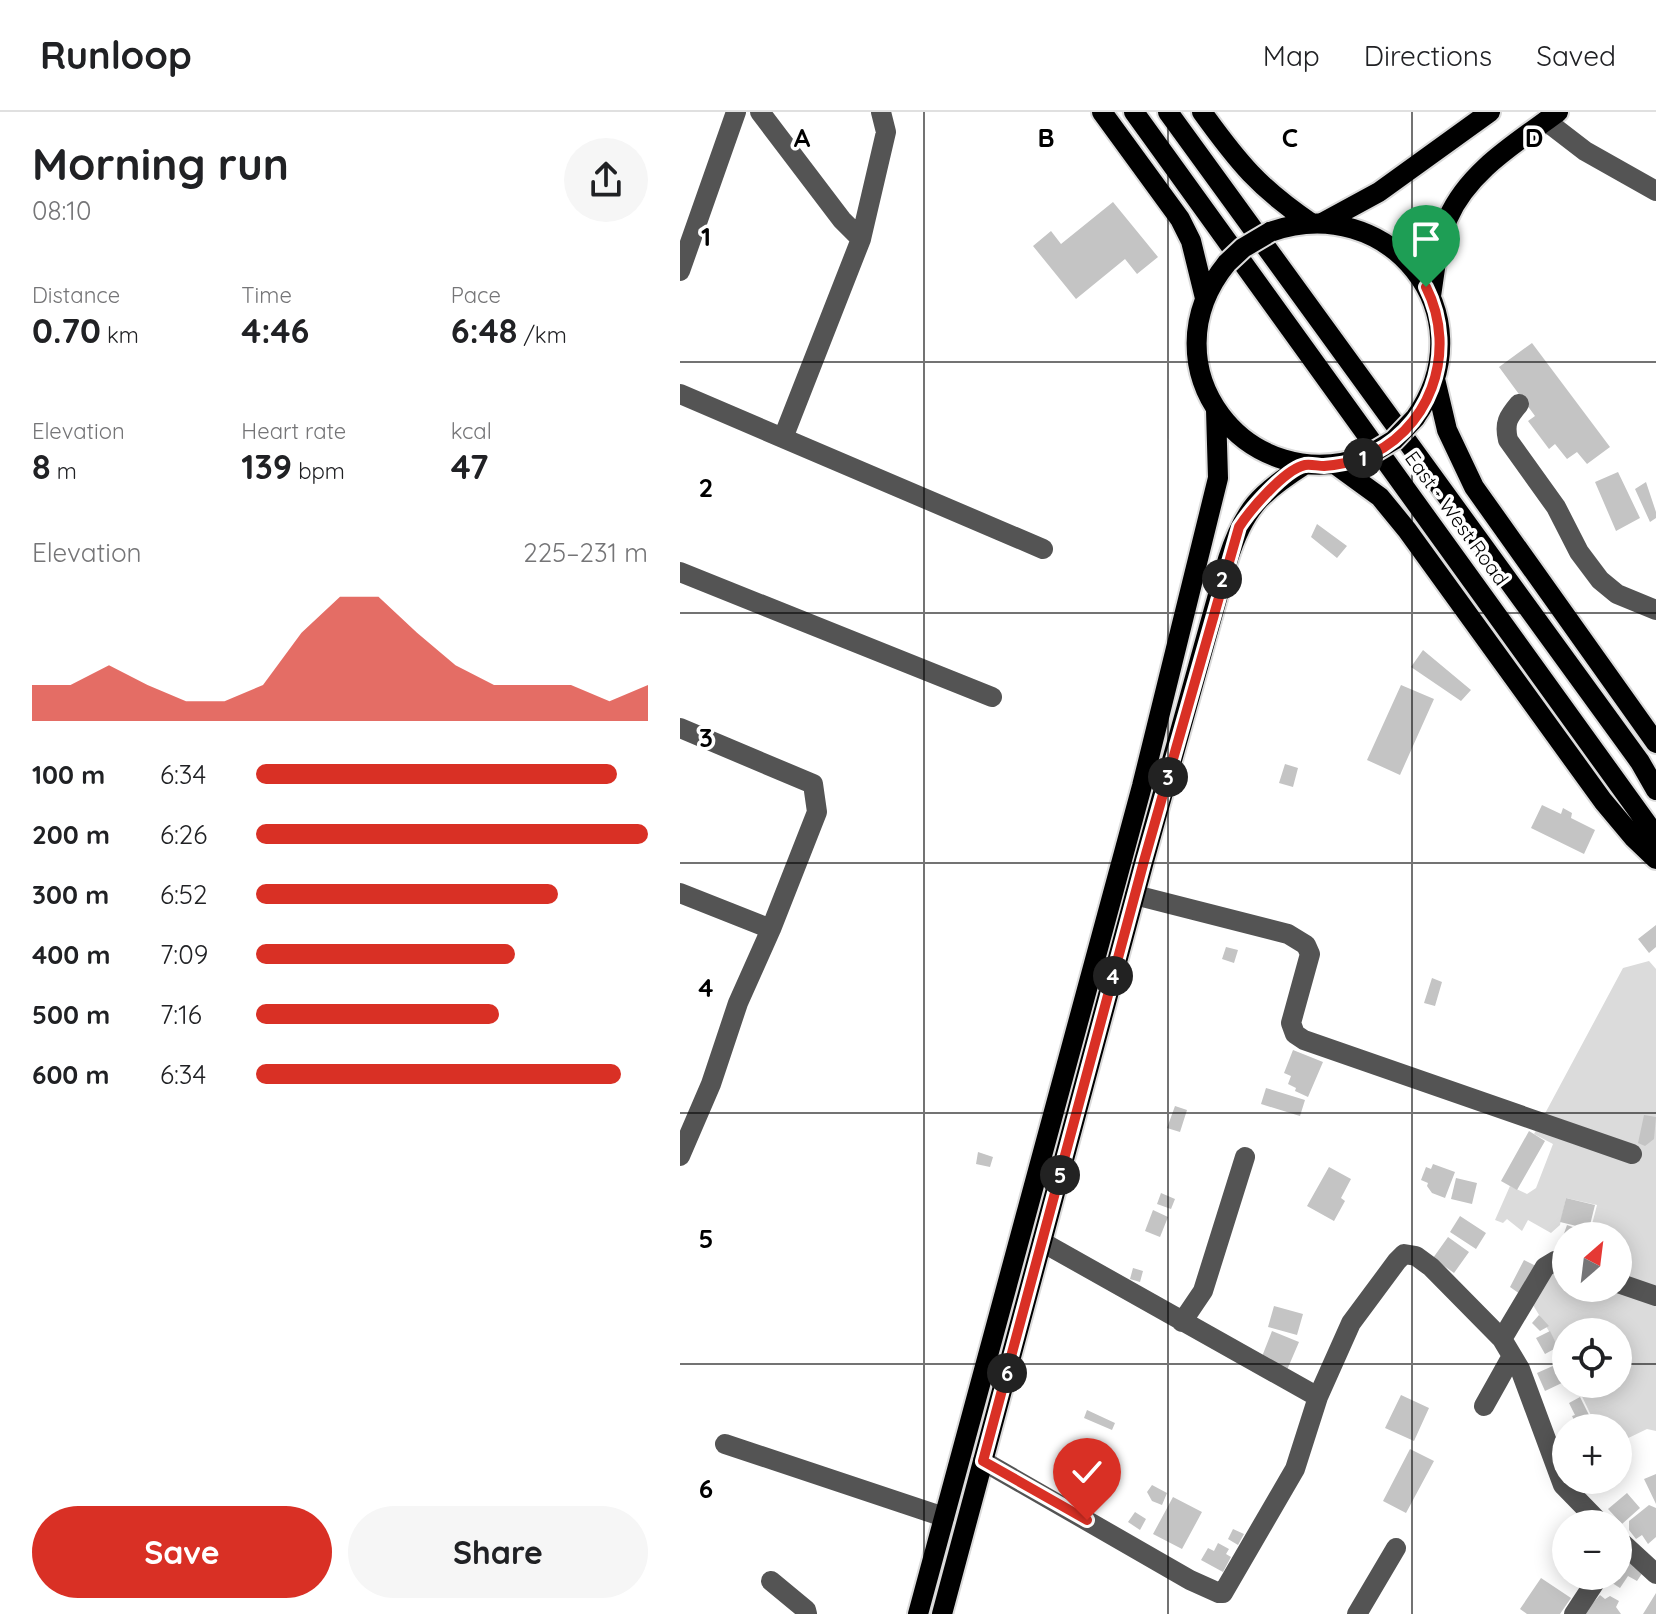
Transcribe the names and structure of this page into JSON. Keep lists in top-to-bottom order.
{
  "streets": {
    "main road": ["East - West Road"]
  },
  "north": "top right",
  "page": {
    "header": "Runloop",
    "nav": ["Map", "Directions", "Saved"],
    "heading": ["Morning run", "08:10"],
    "stats": [
      ["Distance", "0.70 km"],
      ["Time", "4:46"],
      ["Pace", "6:48 /km"],
      ["Elevation", "8 m"],
      ["Heart rate", "139 bpm"],
      ["kcal", "47"]
    ],
    "pins": [
      "1",
      "2",
      "3",
      "4",
      "5",
      "6"
    ],
    "chart": ["Elevation", "225–231 m"],
    "list": [
      {
        "name": "100 m",
        "note": "6:34"
      },
      {
        "name": "200 m",
        "note": "6:26"
      },
      {
        "name": "300 m",
        "note": "6:52"
      },
      {
        "name": "400 m",
        "note": "7:09"
      },
      {
        "name": "500 m",
        "note": "7:16"
      },
      {
        "name": "600 m",
        "note": "6:34"
      }
    ],
    "map_buttons": ["+", "−"],
    "buttons": ["Save", "Share"]
  },
  "grid": {
    "columns": [
      "A",
      "B",
      "C",
      "D"
    ],
    "rows": [
      "1",
      "2",
      "3",
      "4",
      "5",
      "6"
    ]
  }
}
